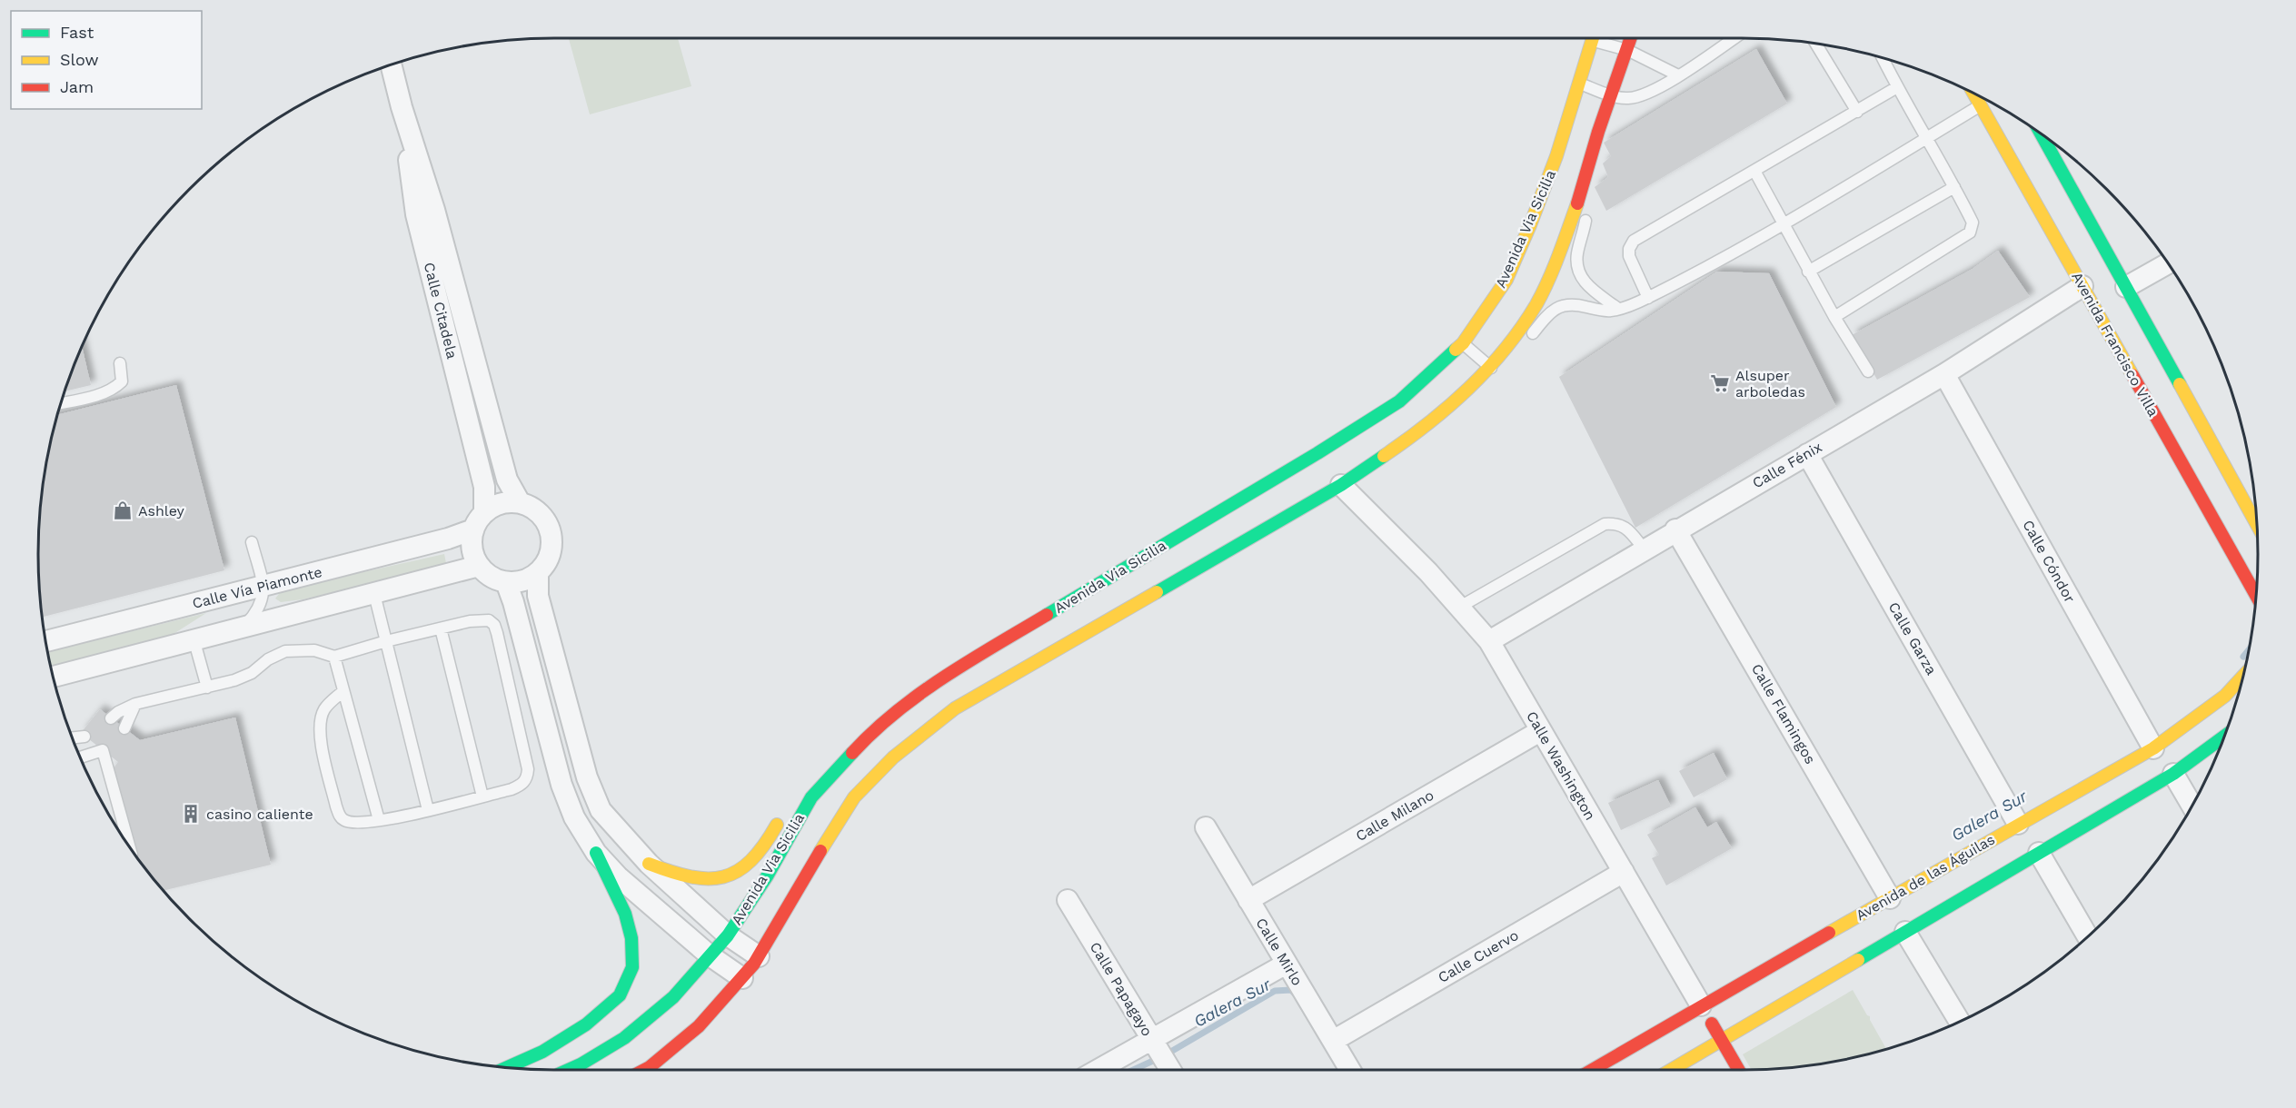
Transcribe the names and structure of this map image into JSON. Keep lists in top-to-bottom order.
{
  "streets": {
    "street": [
      "Avenida Via Sicilia",
      "Calle Citadela",
      "Avenida Francisco Villa",
      "Calle Fénix",
      "Calle Cóndor",
      "Calle Vía Piamonte",
      "Calle Garza",
      "Calle Flamingos",
      "Calle Washington",
      "Calle Milano",
      "Avenida de las Águilas",
      "Calle Mirlo",
      "Calle Cuervo",
      "Calle Papagayo"
    ]
  },
  "crossings": [
    ["Calle Citadela", "Calle Vía Piamonte"],
    ["Avenida Francisco Villa", "Calle Fénix"],
    ["Calle Fénix", "Calle Cóndor"],
    ["Calle Fénix", "Calle Garza"],
    ["Calle Fénix", "Calle Flamingos"],
    ["Calle Fénix", "Calle Washington"],
    ["Calle Cóndor", "Avenida de las Águilas"],
    ["Calle Garza", "Avenida de las Águilas"],
    ["Calle Flamingos", "Avenida de las Águilas"],
    ["Calle Washington", "Calle Milano"],
    ["Calle Washington", "Avenida de las Águilas"],
    ["Calle Washington", "Calle Cuervo"],
    ["Calle Milano", "Calle Mirlo"],
    ["Calle Mirlo", "Calle Cuervo"]
  ],
  "water": ["Galera Sur"],
  "places": {
    "supermarket": ["Alsuper arboledas"],
    "shop": ["Ashley"],
    "building": ["casino caliente"]
  },
  "legend": ["Fast", "Slow", "Jam"]
}
